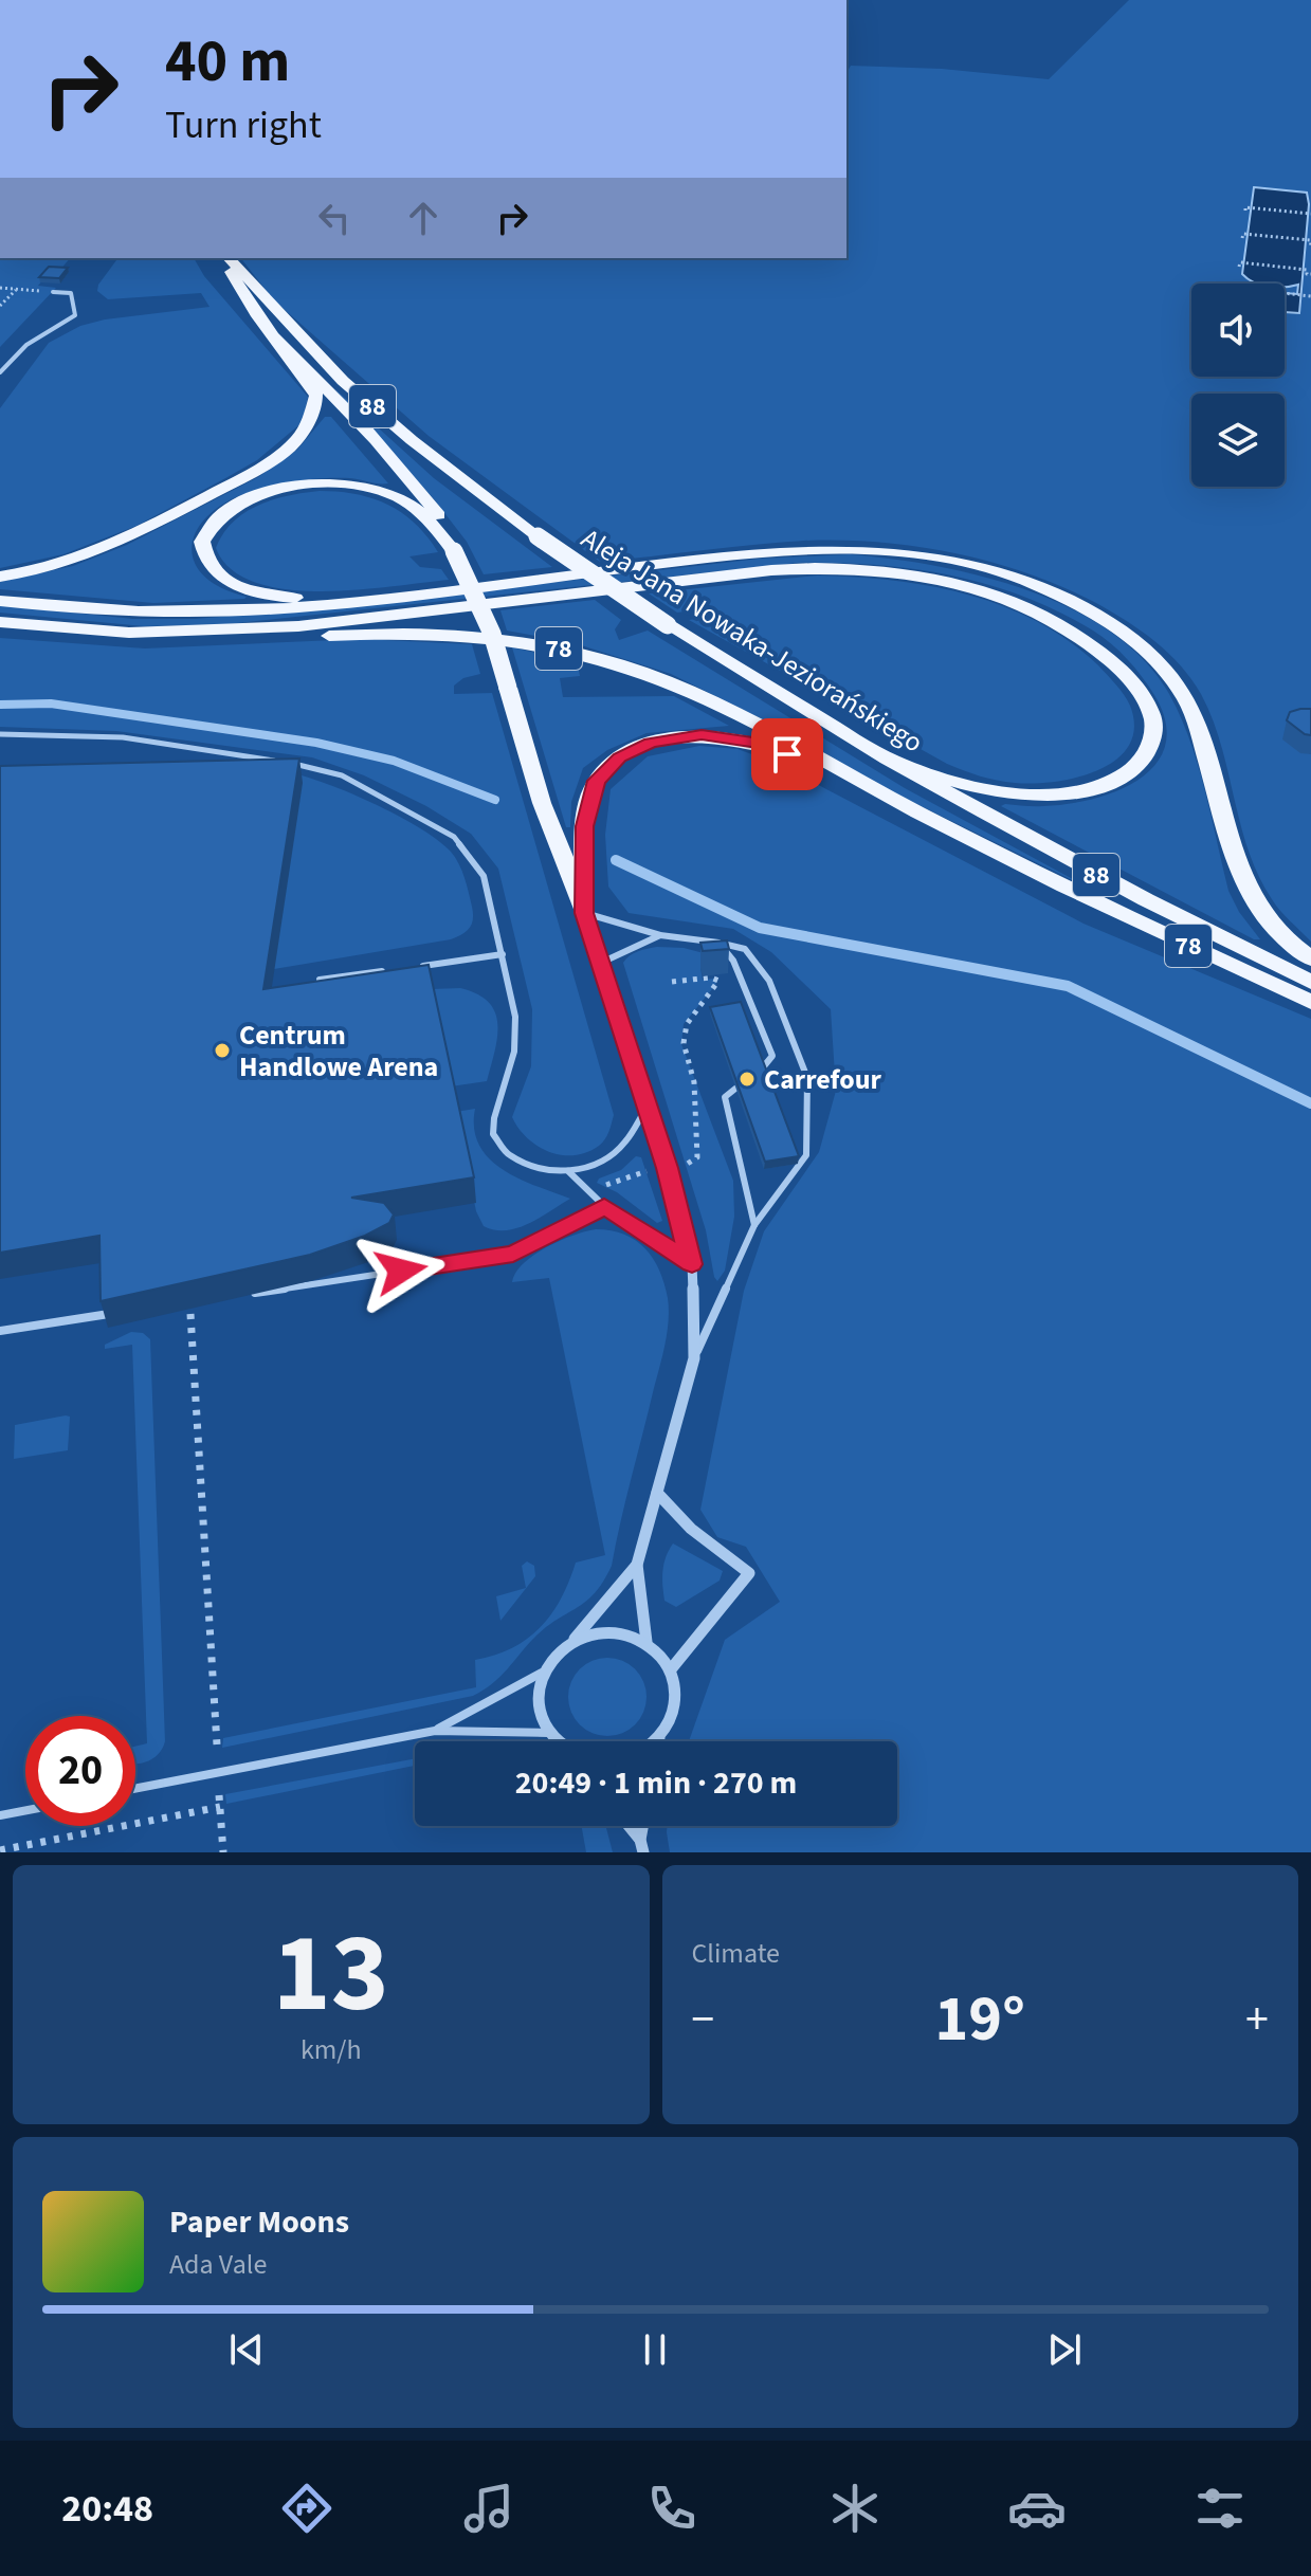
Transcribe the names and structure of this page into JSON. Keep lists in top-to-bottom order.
{
  "streets": {
    "main road": ["88", "Aleja Jana Nowaka-Jeziorańskiego", "78"]
  },
  "places": ["Centrum Handlowe Arena", "Carrefour"],
  "page": {
    "turn": ["40 m", "Turn right"],
    "limit": "20",
    "trip": "20:49 · 1 min · 270 m",
    "tile": [
      ["13", "km/h"],
      "Climate"
    ],
    "heat": ["−", "19°", "+"],
    "song": ["Paper Moons", "Ada Vale"],
    "tabs": "20:48"
  }
}
